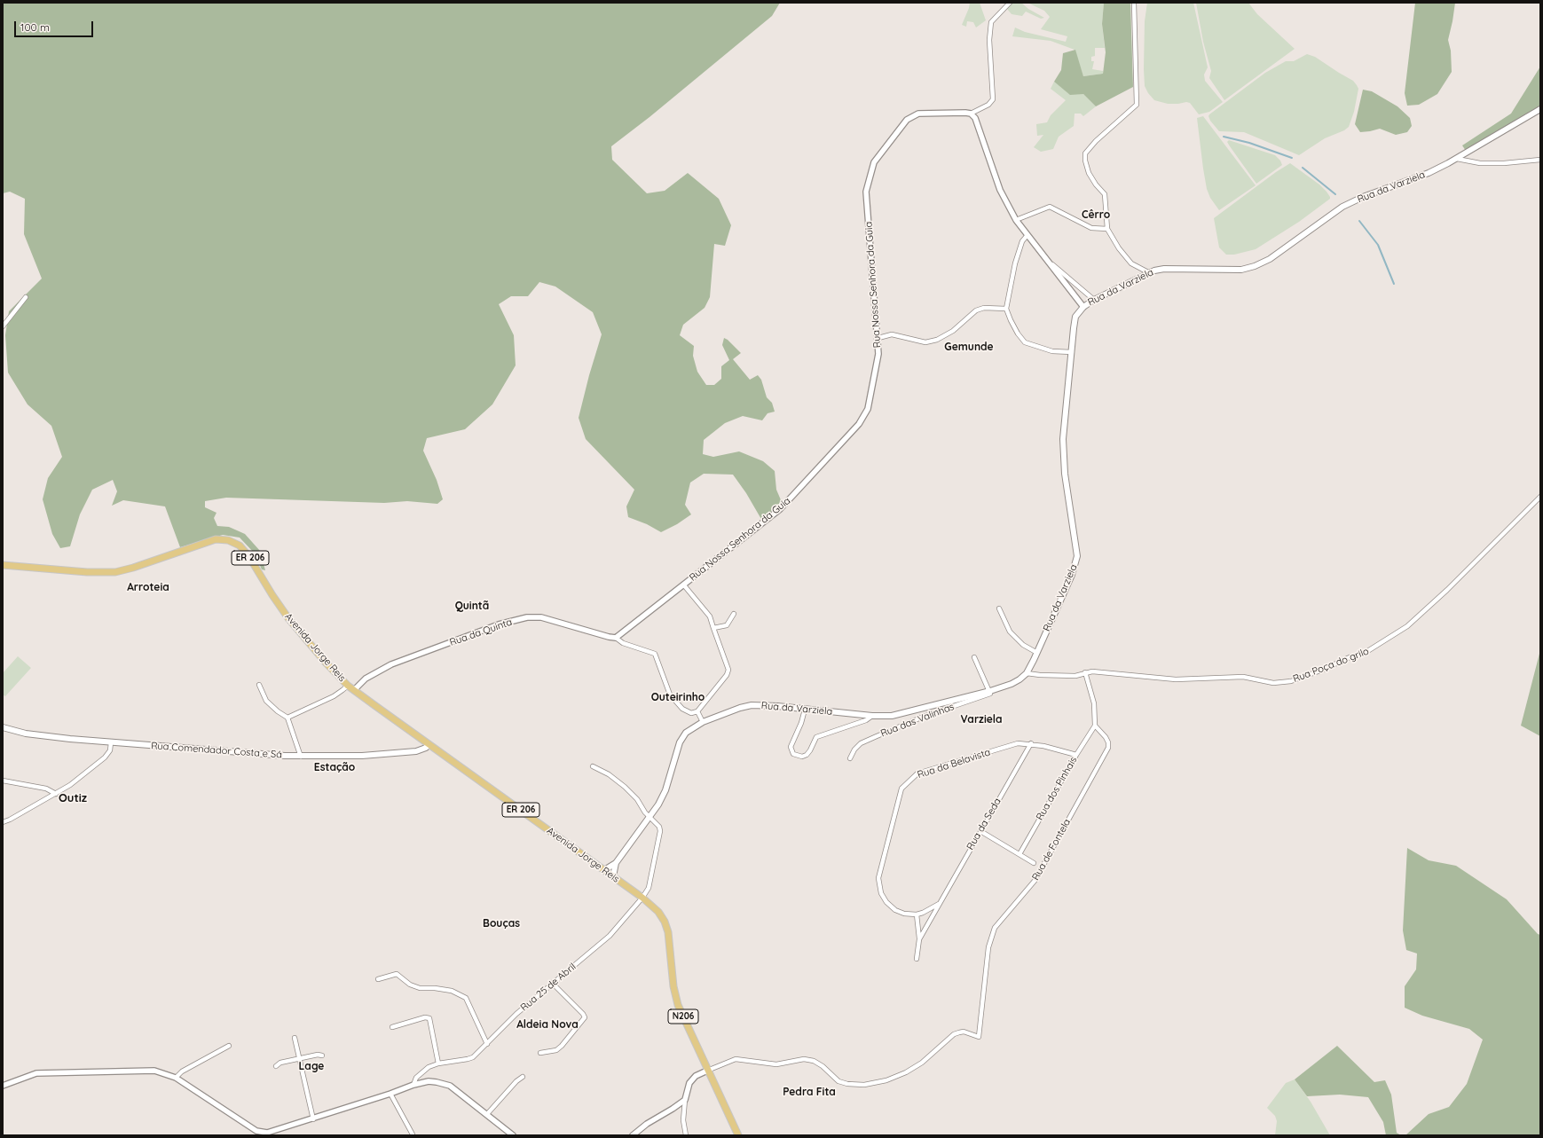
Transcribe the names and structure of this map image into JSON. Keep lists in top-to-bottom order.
{
  "streets": {
    "main road": [
      "Rua da Varziela",
      "ER 206",
      "Avenida Jorge Reis",
      "Rua Comendador Costa e Sá",
      "N206"
    ],
    "street": [
      "Rua Nossa Senhora da Guia",
      "Rua da Quinta",
      "Rua Poça do grilo",
      "Rua das Valinhas",
      "Rua da Belavista",
      "Rua dos Pinhais",
      "Rua da Seda",
      "Rua de Fontela",
      "Rua 25 de Abril"
    ]
  },
  "crossings": [
    ["Rua da Varziela", "Rua das Valinhas"],
    ["Rua da Varziela", "Rua 25 de Abril"],
    ["Rua Nossa Senhora da Guia", "Rua da Quinta"],
    ["Rua da Quinta", "Avenida Jorge Reis"],
    ["Avenida Jorge Reis", "Rua Comendador Costa e Sá"],
    ["Avenida Jorge Reis", "Rua 25 de Abril"],
    ["Avenida Jorge Reis", "N206"],
    ["Rua da Belavista", "Rua dos Pinhais"],
    ["Rua da Belavista", "Rua da Seda"],
    ["Rua dos Pinhais", "Rua de Fontela"],
    ["Rua de Fontela", "N206"],
    ["Rua 25 de Abril", "N206"]
  ],
  "districts": [
    "Cêrro",
    "Gemunde",
    "Arroteia",
    "Quintã",
    "Outeirinho",
    "Varziela",
    "Estação",
    "Outiz",
    "Bouças",
    "Aldeia Nova",
    "Lage",
    "Pedra Fita"
  ],
  "scale_bar": "100 m"
}
